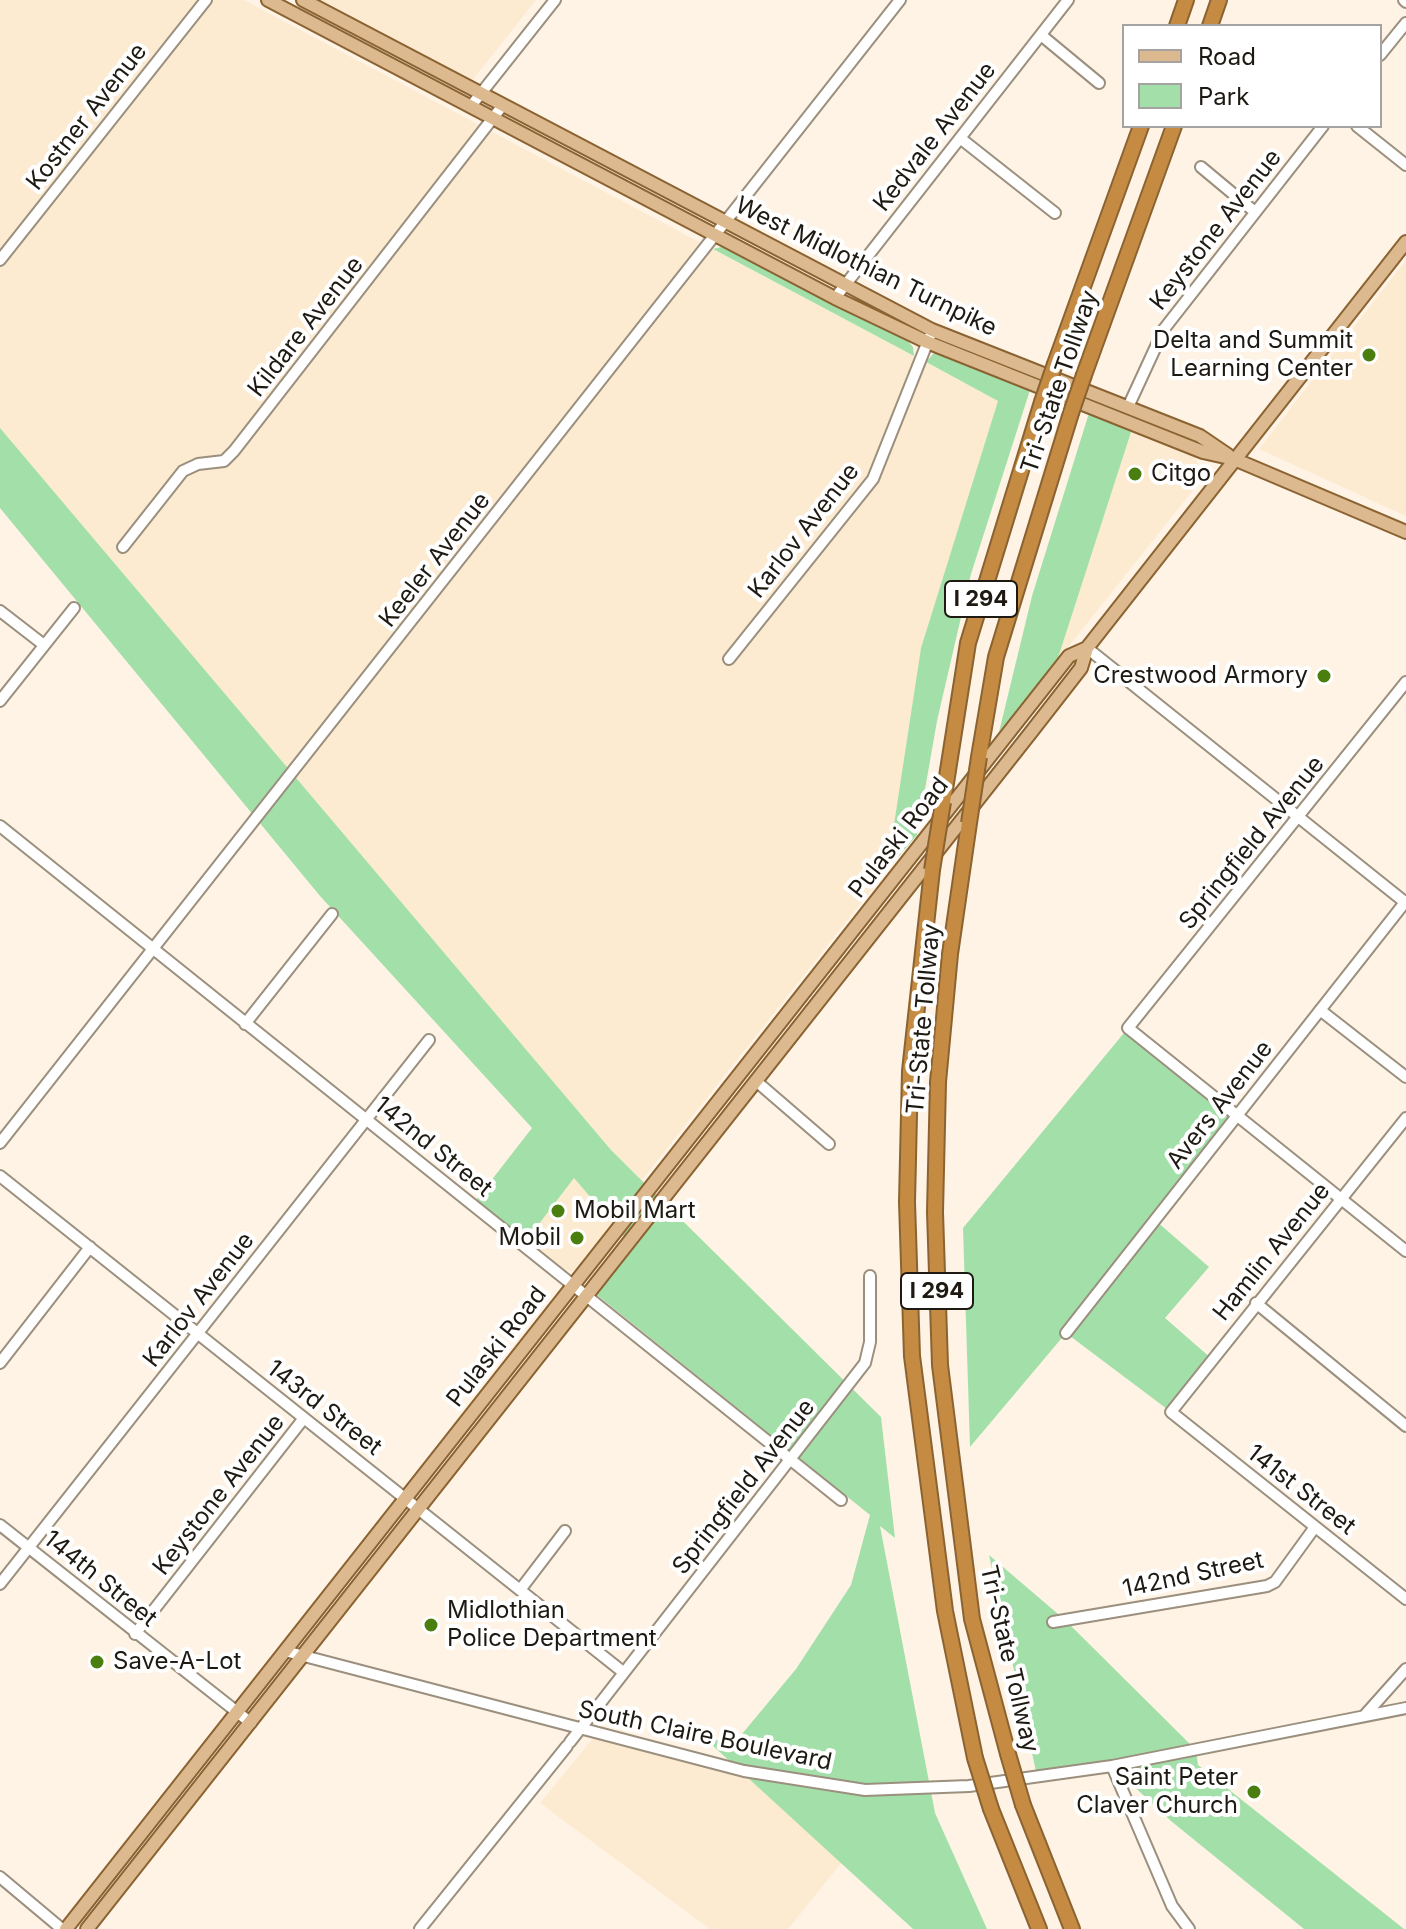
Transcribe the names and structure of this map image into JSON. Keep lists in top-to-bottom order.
{
  "streets": {
    "highway": ["Tri-State Tollway", "I 294"],
    "main road": ["West Midlothian Turnpike", "Pulaski Road"],
    "street": [
      "Kostner Avenue",
      "Kedvale Avenue",
      "Keystone Avenue",
      "Kildare Avenue",
      "Karlov Avenue",
      "Keeler Avenue",
      "Springfield Avenue",
      "Avers Avenue",
      "142nd Street",
      "Hamlin Avenue",
      "143rd Street",
      "141st Street",
      "144th Street",
      "South Claire Boulevard"
    ]
  },
  "crossings": [
    ["Kedvale Avenue", "West Midlothian Turnpike"],
    ["Keystone Avenue", "West Midlothian Turnpike"],
    ["Keystone Avenue", "143rd Street"],
    ["Keystone Avenue", "144th Street"],
    ["West Midlothian Turnpike", "Kildare Avenue"],
    ["West Midlothian Turnpike", "Karlov Avenue"],
    ["West Midlothian Turnpike", "Keeler Avenue"],
    ["West Midlothian Turnpike", "Pulaski Road"],
    ["Karlov Avenue", "142nd Street"],
    ["Karlov Avenue", "143rd Street"],
    ["Karlov Avenue", "144th Street"],
    ["Keeler Avenue", "142nd Street"],
    ["Pulaski Road", "142nd Street"],
    ["Pulaski Road", "143rd Street"],
    ["Pulaski Road", "144th Street"],
    ["Pulaski Road", "South Claire Boulevard"],
    ["Springfield Avenue", "Avers Avenue"],
    ["Springfield Avenue", "142nd Street"],
    ["Springfield Avenue", "143rd Street"],
    ["Springfield Avenue", "South Claire Boulevard"],
    ["142nd Street", "141st Street"],
    ["Hamlin Avenue", "141st Street"]
  ],
  "places": [
    "Delta and Summit Learning Center",
    "Citgo",
    "Crestwood Armory",
    "Mobil Mart",
    "Mobil",
    "Midlothian Police Department",
    "Save-A-Lot",
    "Saint Peter Claver Church"
  ],
  "legend": ["Road", "Park"]
}
